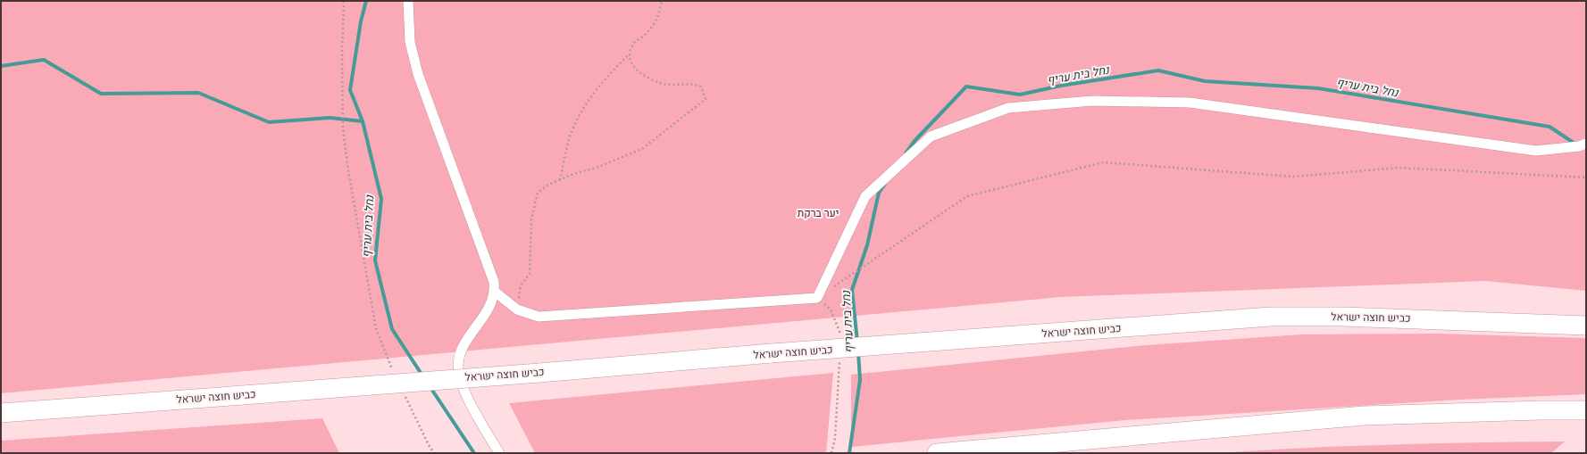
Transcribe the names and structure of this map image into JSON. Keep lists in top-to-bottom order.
{
  "streets": {
    "highway": ["כביש חוצה ישראל"]
  },
  "water": ["נחל בית עריף"],
  "parks": ["יער ברקת"]
}
